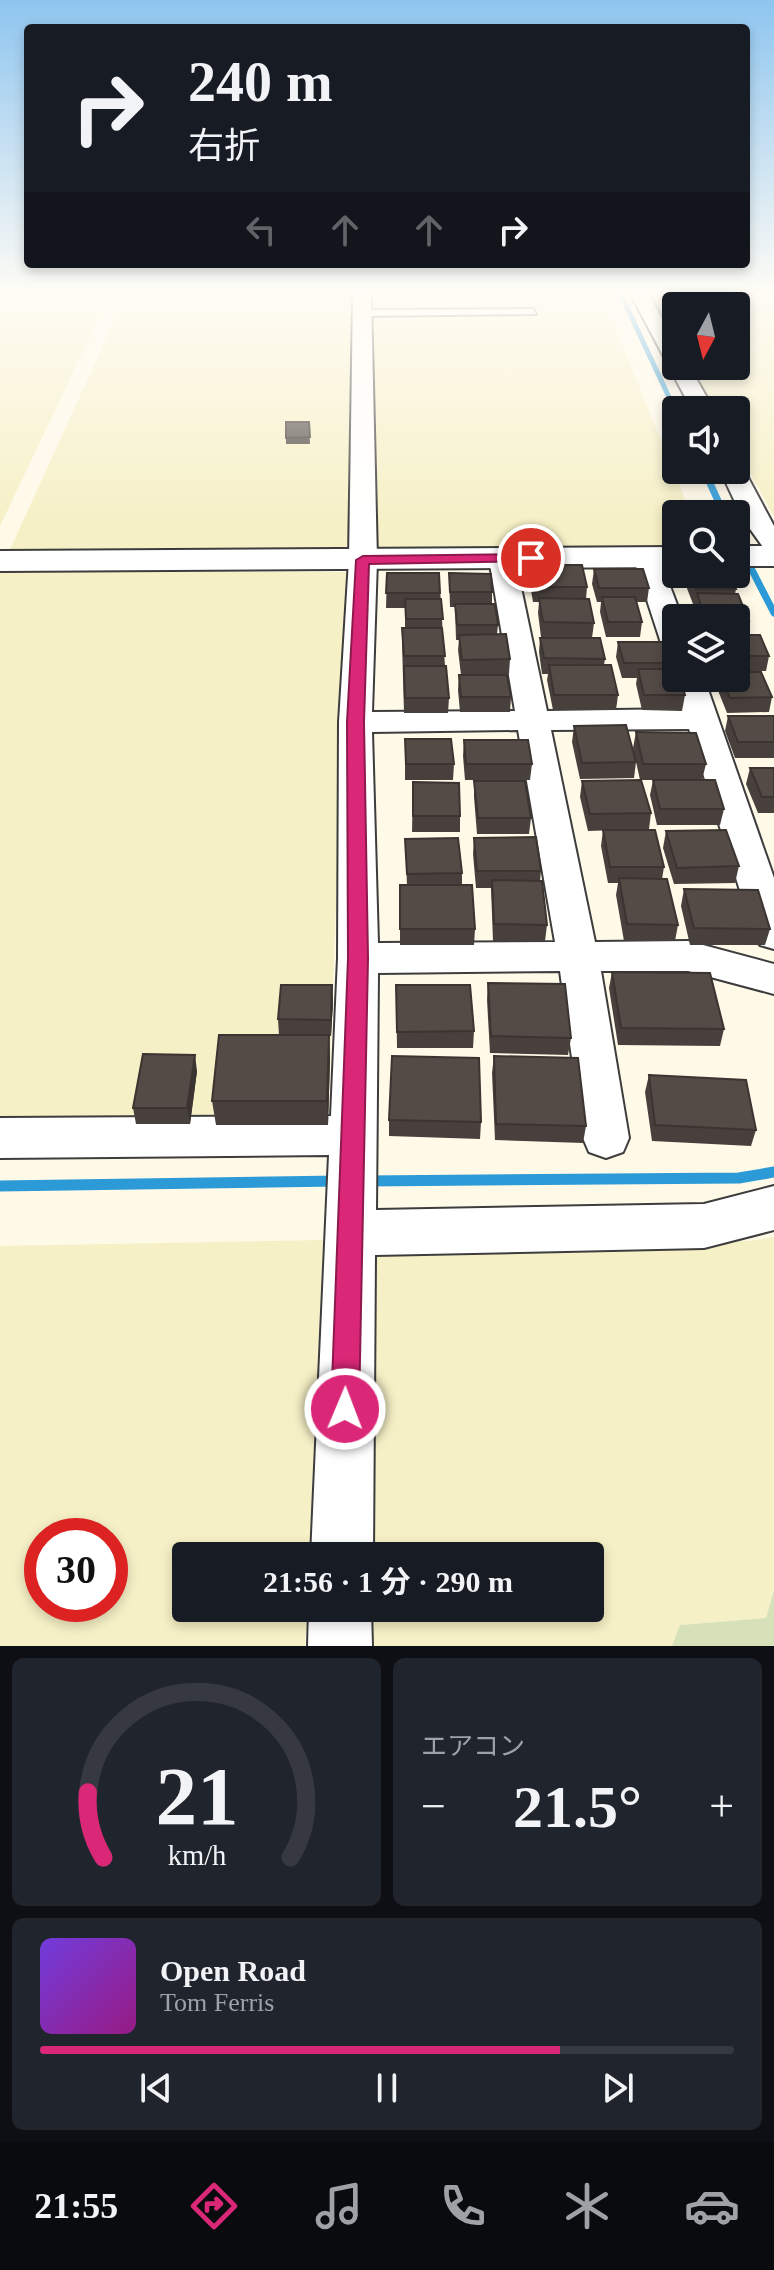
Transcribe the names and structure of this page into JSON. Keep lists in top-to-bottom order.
{
  "north": "bottom",
  "page": {
    "turn": ["240 m", "右折"],
    "limit": "30",
    "trip": "21:56 · 1 分 · 290 m",
    "tile": "エアコン",
    "heat": ["−", "21.5°", "+"],
    "song": ["Open Road", "Tom Ferris"],
    "tabs": "21:55",
    "gauge": ["21", "km/h"]
  }
}
